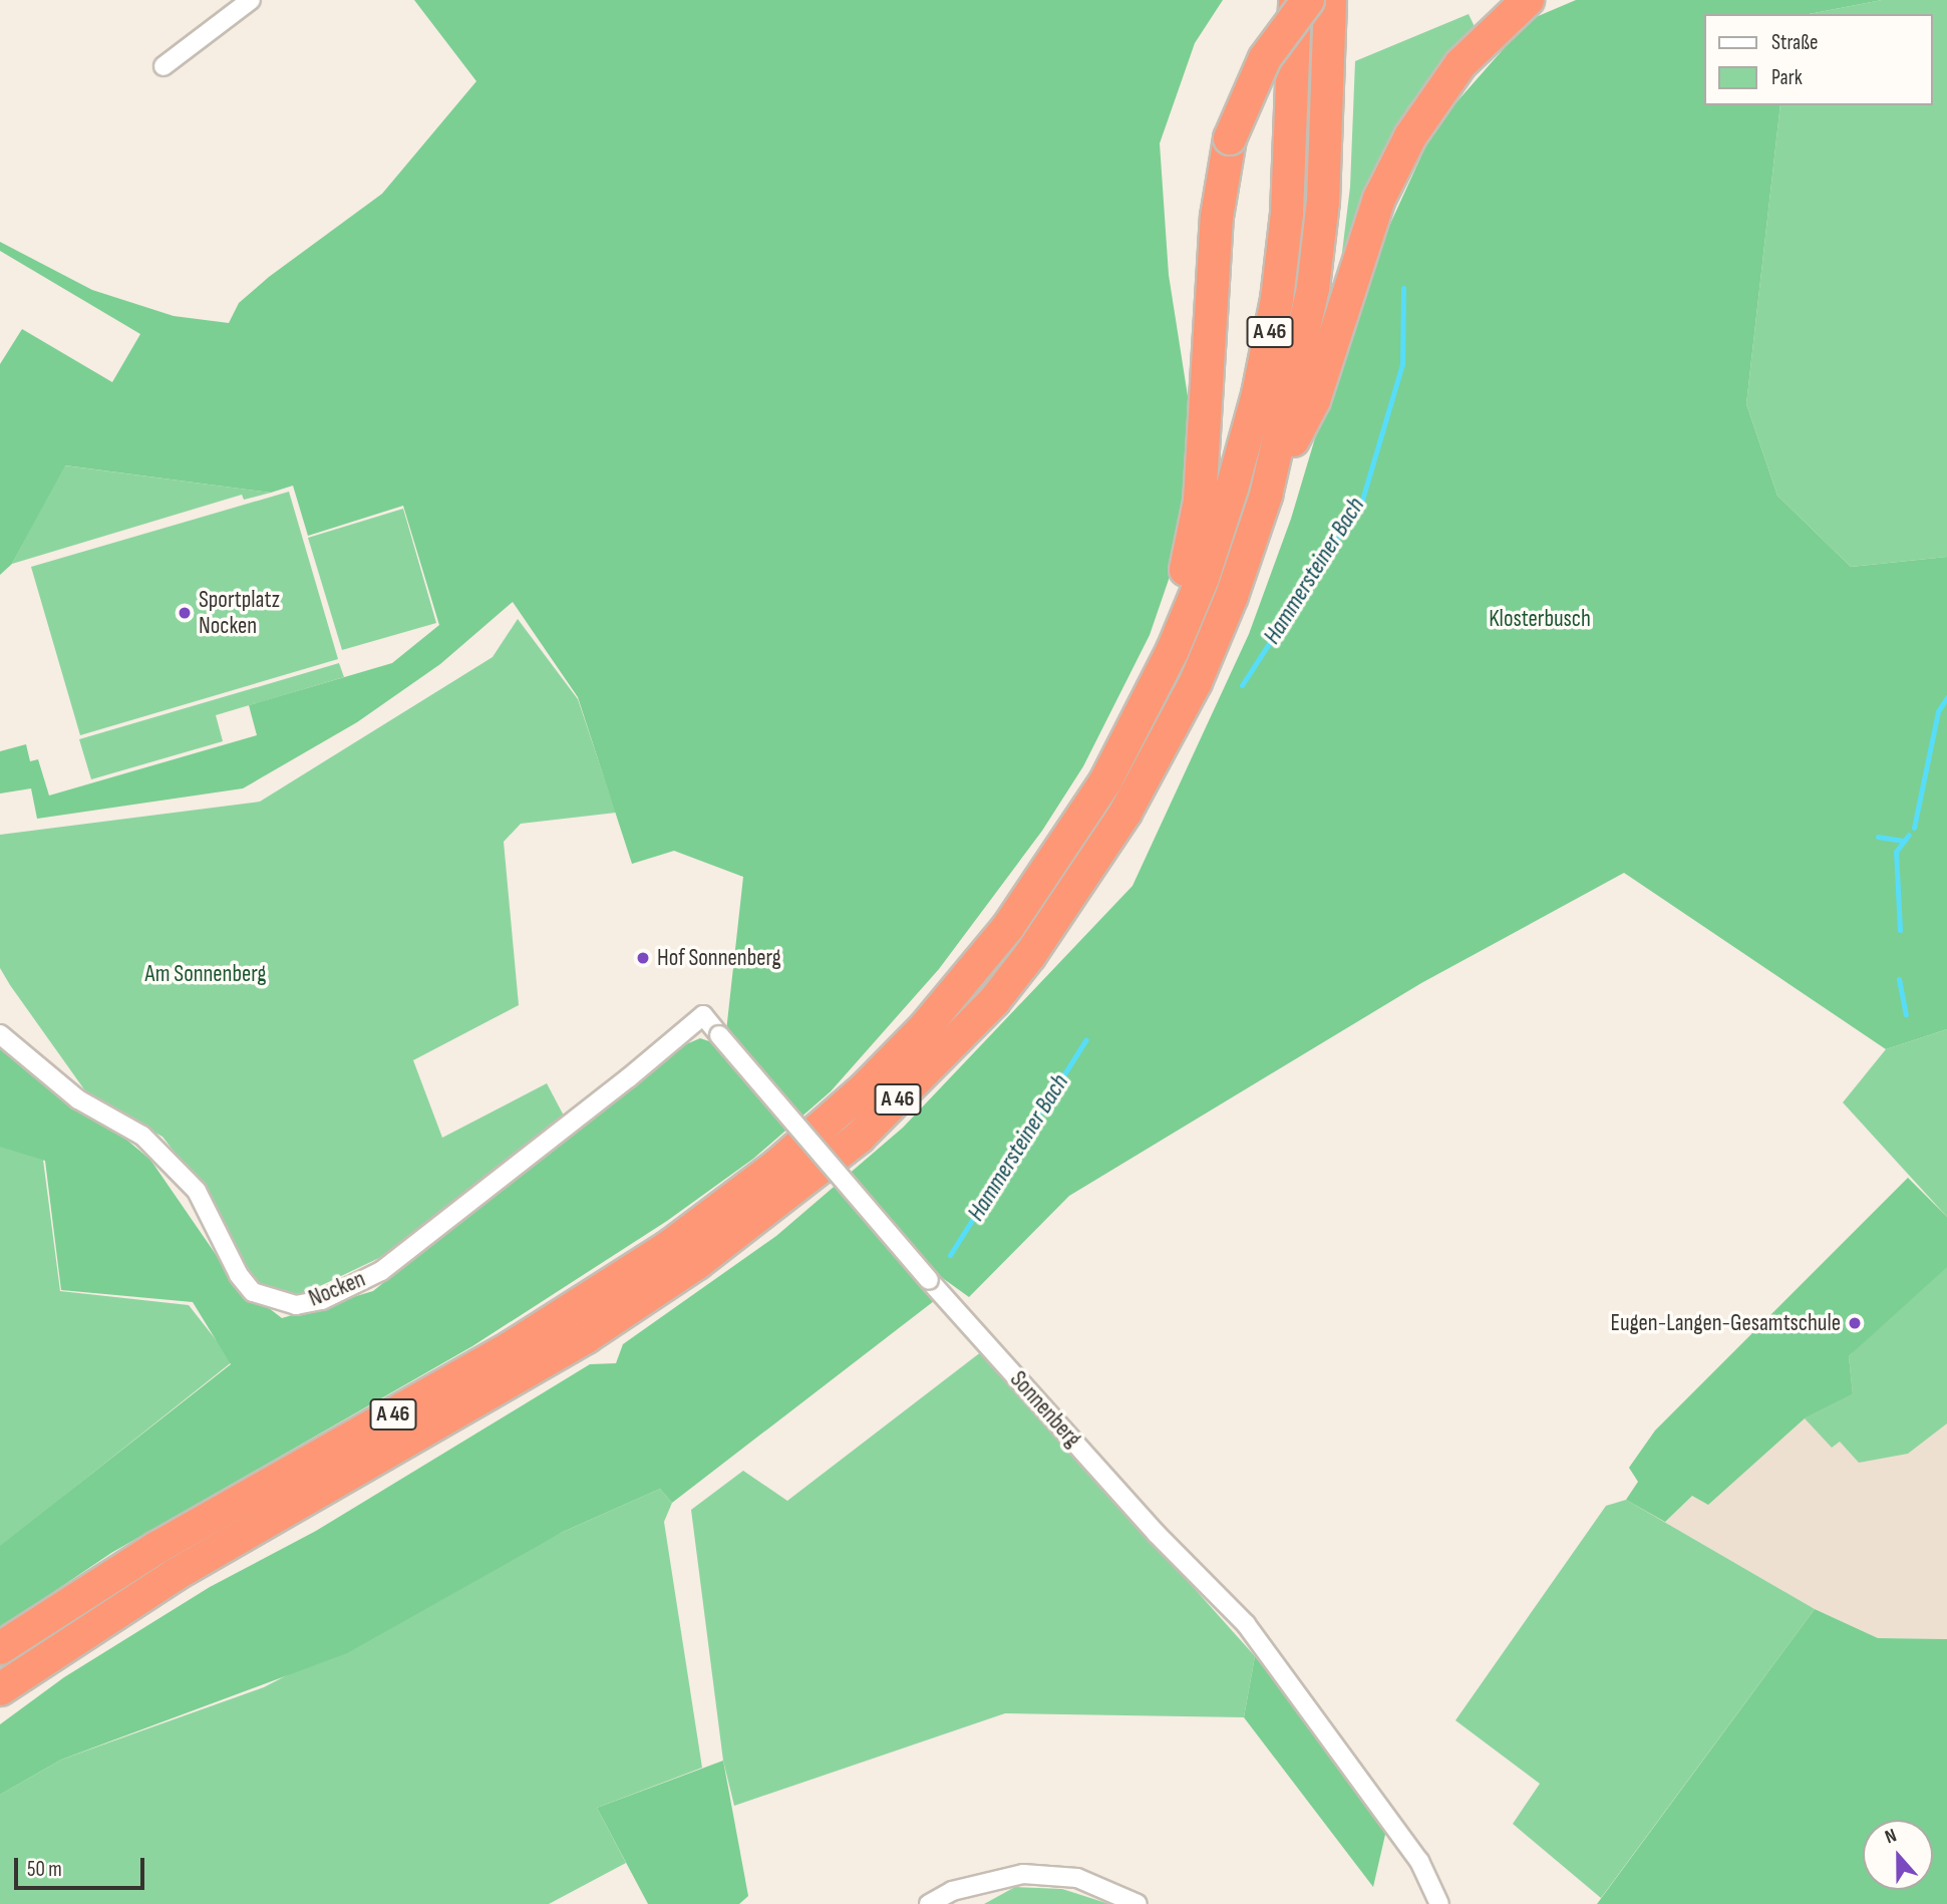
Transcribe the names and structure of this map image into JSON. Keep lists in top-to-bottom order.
{
  "streets": {
    "highway": ["A 46"],
    "street": ["Nocken", "Sonnenberg"]
  },
  "crossings": [
    ["Nocken", "Sonnenberg"]
  ],
  "water": ["Hammersteiner Bach"],
  "parks": ["Klosterbusch", "Am Sonnenberg"],
  "places": ["Sportplatz Nocken", "Hof Sonnenberg", "Eugen-Langen-Gesamtschule"],
  "legend": ["Straße", "Park"],
  "scale_bar": "50 m",
  "north": "top"
}
